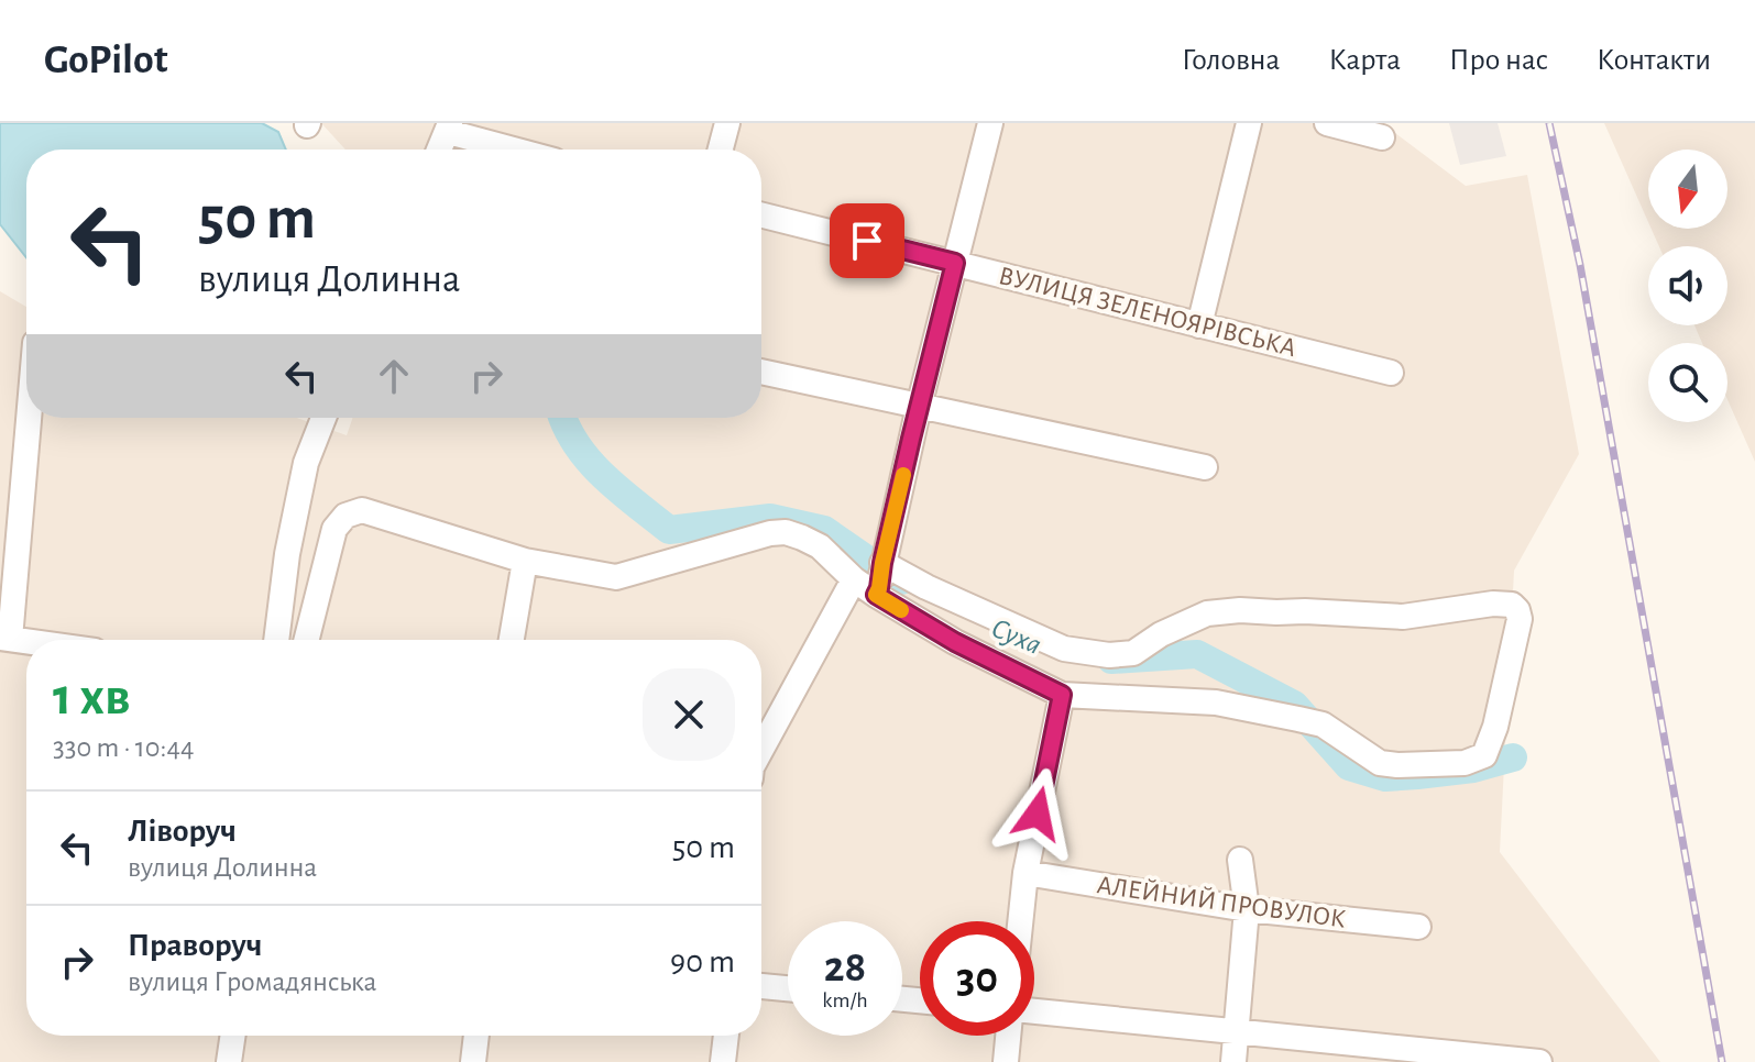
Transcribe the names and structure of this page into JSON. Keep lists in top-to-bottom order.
{
  "streets": {
    "street": ["ВУЛИЦЯ ЗЕЛЕНОЯРІВСЬКА", "АЛЕЙНИЙ ПРОВУЛОК"]
  },
  "water": ["Суха"],
  "north": "bottom",
  "page": {
    "header": "GoPilot",
    "nav": [
      "Головна",
      "Карта",
      "Про нас",
      "Контакти"
    ],
    "turn": ["50 m", "вулиця Долинна"],
    "heading": ["1 хв", "330 m · 10:44"],
    "list": [
      {
        "name": "Ліворуч",
        "note": "вулиця Долинна",
        "value": "50 m"
      },
      {
        "name": "Праворуч",
        "note": "вулиця Громадянська",
        "value": "90 m"
      }
    ],
    "speed": "28 km/h",
    "limit": "30"
  }
}
